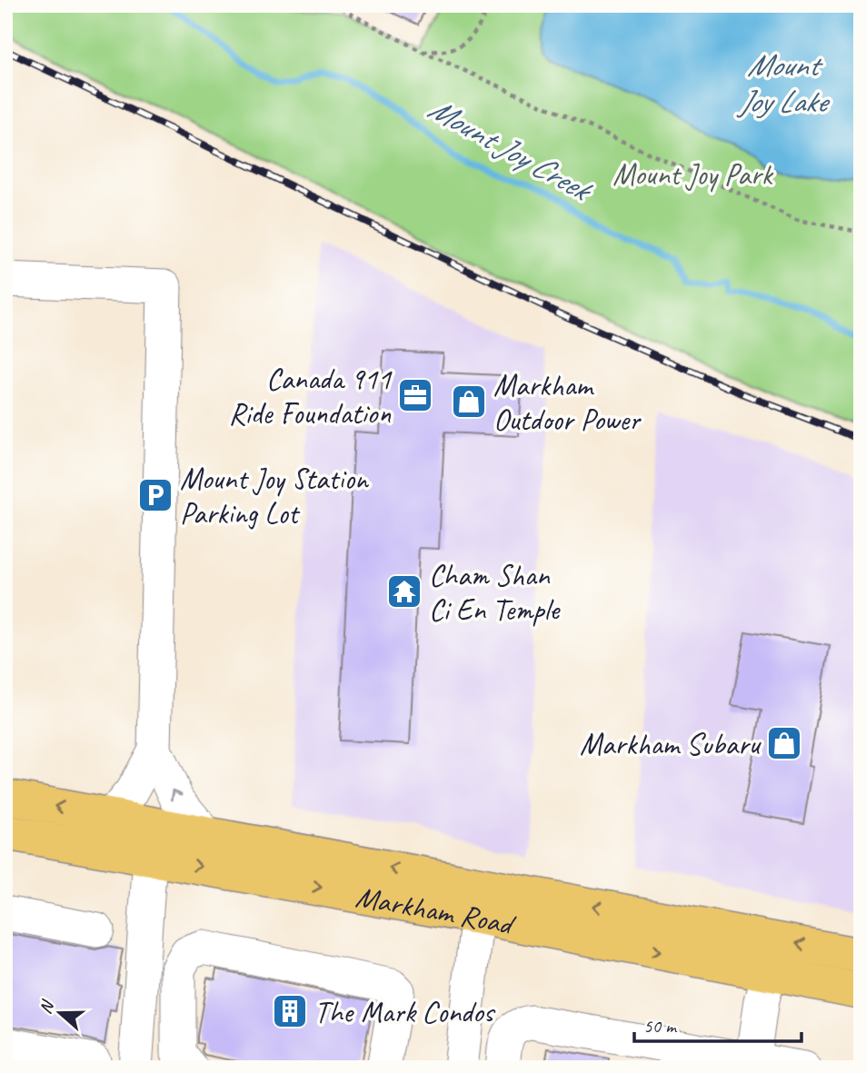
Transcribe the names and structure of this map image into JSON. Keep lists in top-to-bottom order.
{
  "streets": {
    "main road": ["Markham Road"]
  },
  "water": ["Mount Joy Lake", "Mount Joy Creek"],
  "parks": ["Mount Joy Park"],
  "places": {
    "office": ["Canada 911 Ride Foundation"],
    "shop": ["Markham Outdoor Power", "Markham Subaru"],
    "parking": ["Mount Joy Station Parking Lot"],
    "temple": ["Cham Shan Ci En Temple"],
    "building": ["The Mark Condos"]
  },
  "scale_bar": "50 m",
  "north": "left"
}
